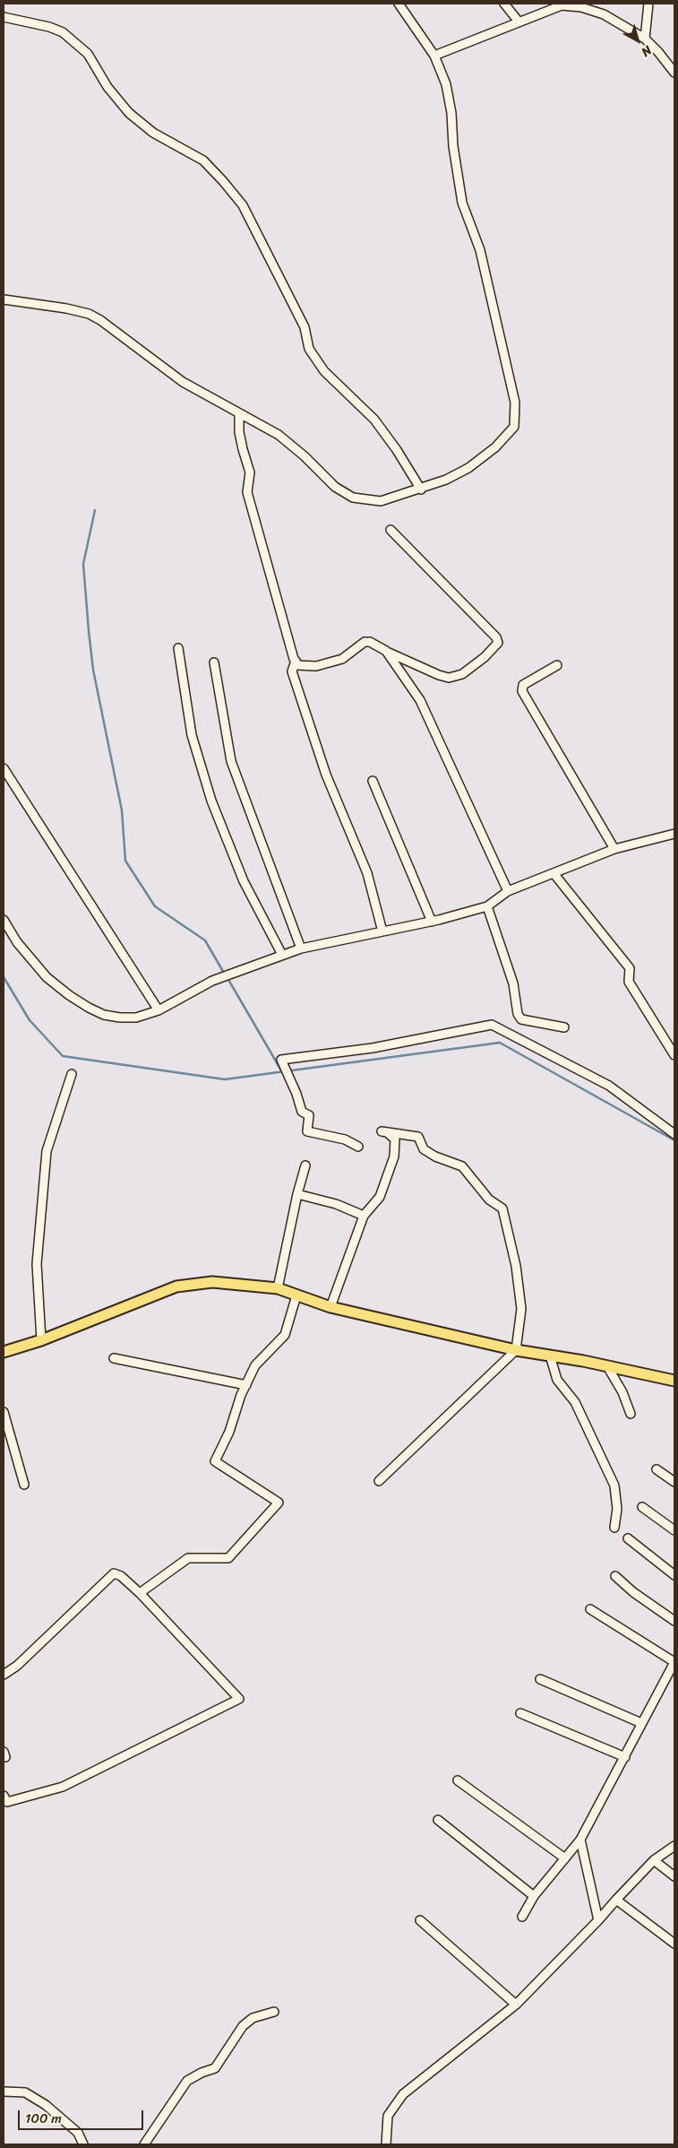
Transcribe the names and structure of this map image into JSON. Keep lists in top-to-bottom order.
{
  "scale_bar": "100 m",
  "north": "bottom right"
}
